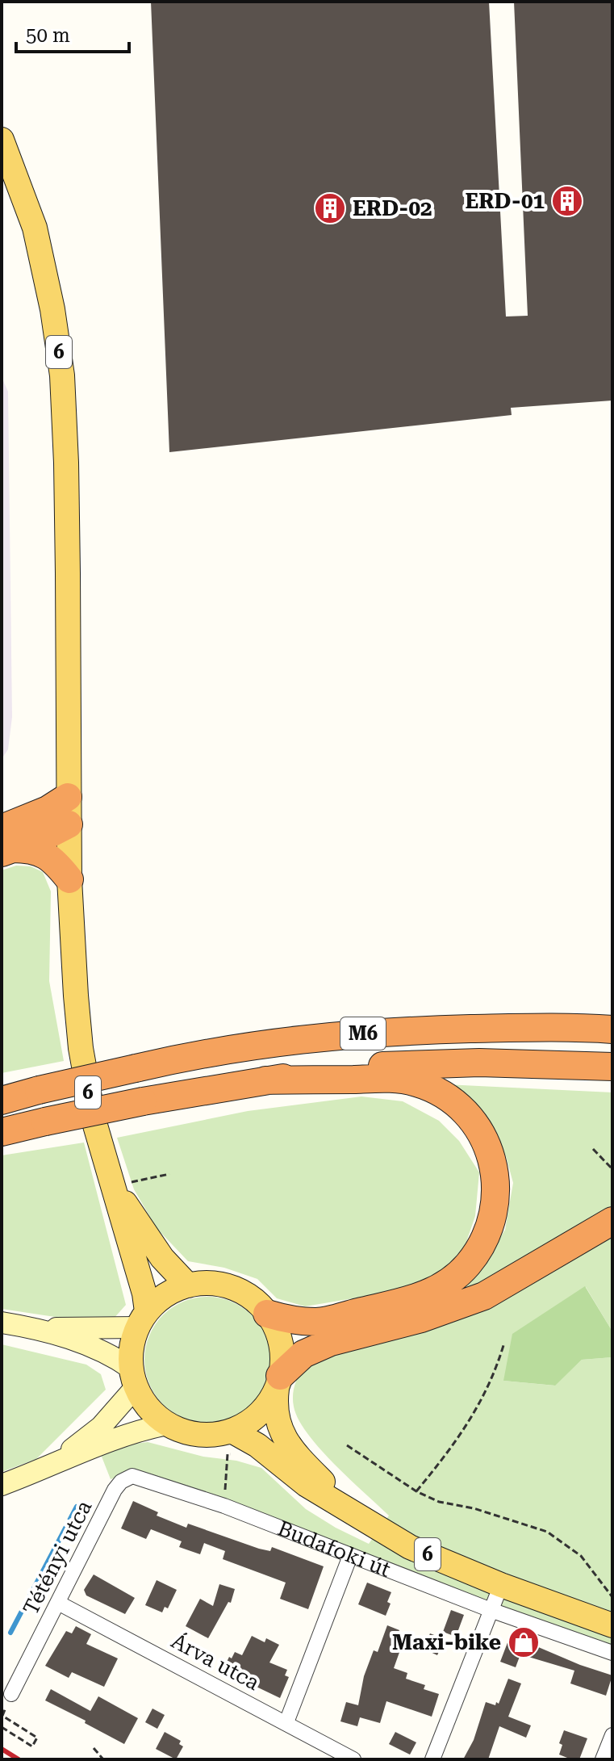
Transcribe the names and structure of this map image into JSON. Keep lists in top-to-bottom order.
{
  "streets": {
    "highway": ["M6"],
    "main road": ["6", "Budafoki út"],
    "street": ["Tétényi utca", "Árva utca"]
  },
  "crossings": [
    ["6", "Budafoki út"],
    ["Budafoki út", "Tétényi utca"],
    ["Tétényi utca", "Árva utca"]
  ],
  "places": {
    "building": ["ERD-01", "ERD-02"],
    "shop": ["Maxi-bike"]
  },
  "scale_bar": "50 m"
}
